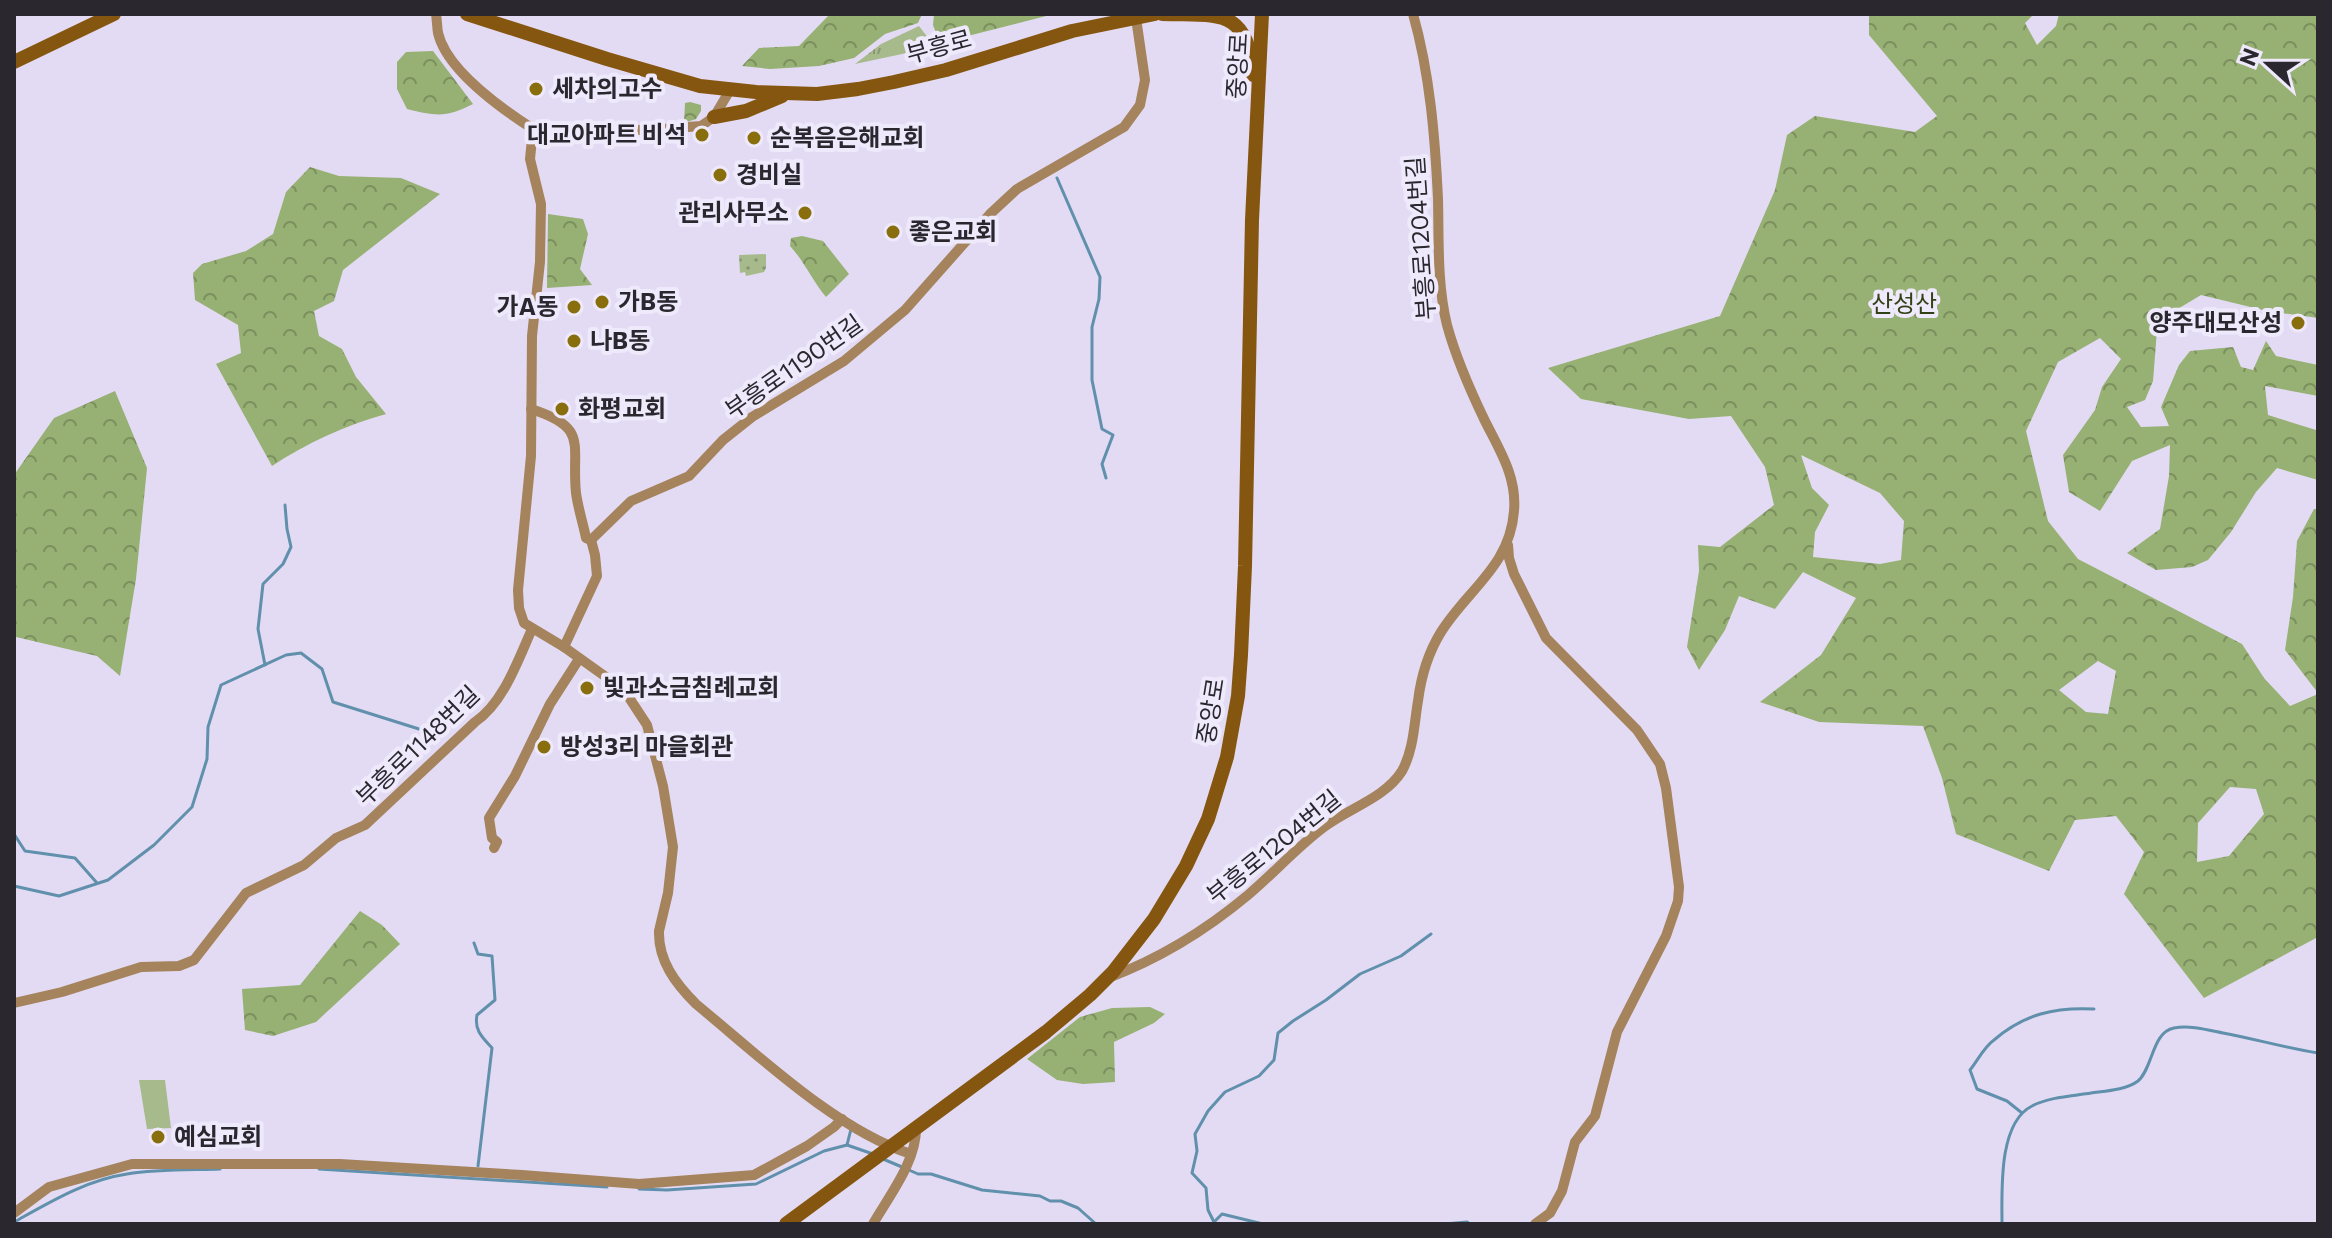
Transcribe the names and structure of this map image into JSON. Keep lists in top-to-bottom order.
{
  "streets": {
    "main road": ["부흥로", "중앙로"],
    "street": ["부흥로1204번길", "부흥로1190번길", "부흥로1148번길"]
  },
  "crossings": [
    ["부흥로", "부흥로1190번길"],
    ["중앙로", "부흥로1204번길"]
  ],
  "parks": ["산성산"],
  "places": [
    "세차의고수",
    "대교아파트 비석",
    "순복음은해교회",
    "경비실",
    "관리사무소",
    "좋은교회",
    "가B동",
    "가A동",
    "양주대모산성",
    "나B동",
    "화평교회",
    "빛과소금침례교회",
    "방성3리 마을회관",
    "예심교회"
  ],
  "north": "left"
}
